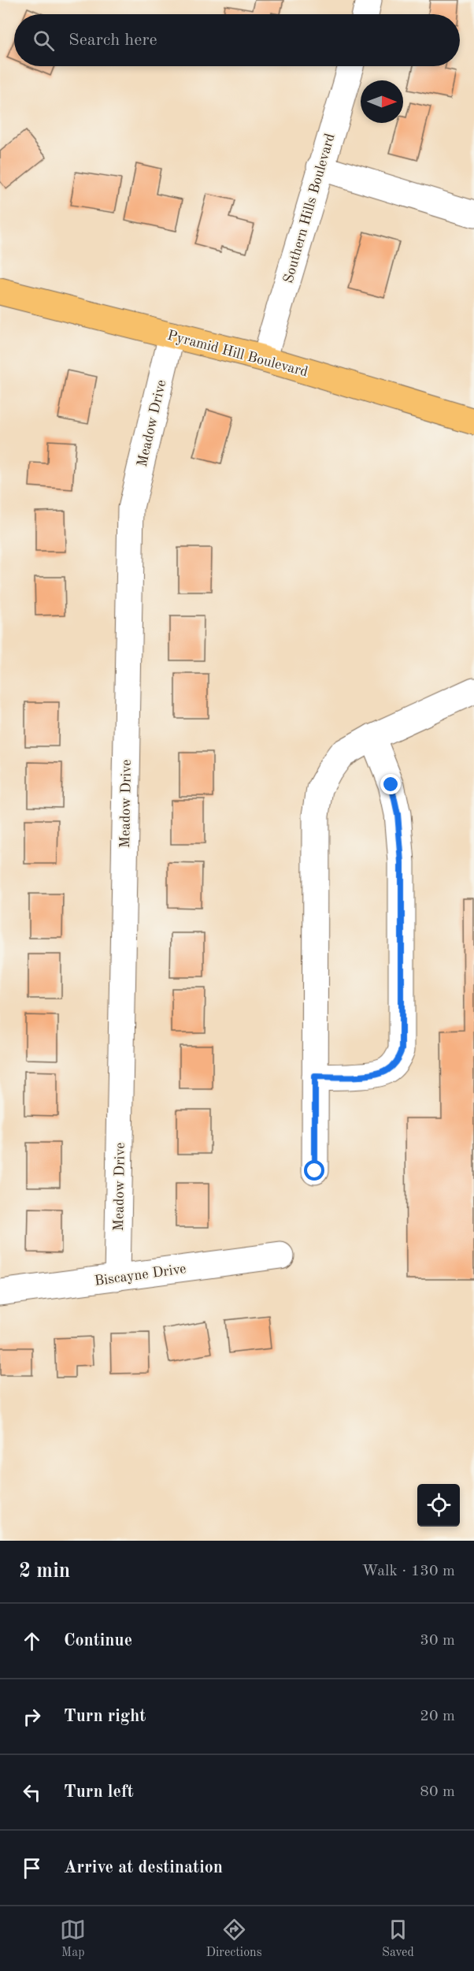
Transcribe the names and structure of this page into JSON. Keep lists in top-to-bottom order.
{
  "streets": {
    "main road": ["Pyramid Hill Boulevard"],
    "street": ["Southern Hills Boulevard", "Meadow Drive", "Biscayne Drive"]
  },
  "crossings": [
    ["Southern Hills Boulevard", "Pyramid Hill Boulevard"],
    ["Pyramid Hill Boulevard", "Meadow Drive"],
    ["Meadow Drive", "Biscayne Drive"]
  ],
  "north": "right",
  "page": {
    "search": "Search here",
    "heading": ["2 min", "Walk · 130 m"],
    "list": [
      ["Continue", "30 m"],
      ["Turn right", "20 m"],
      ["Turn left", "80 m"],
      "Arrive at destination"
    ],
    "nav": ["Map", "Directions", "Saved"]
  }
}
